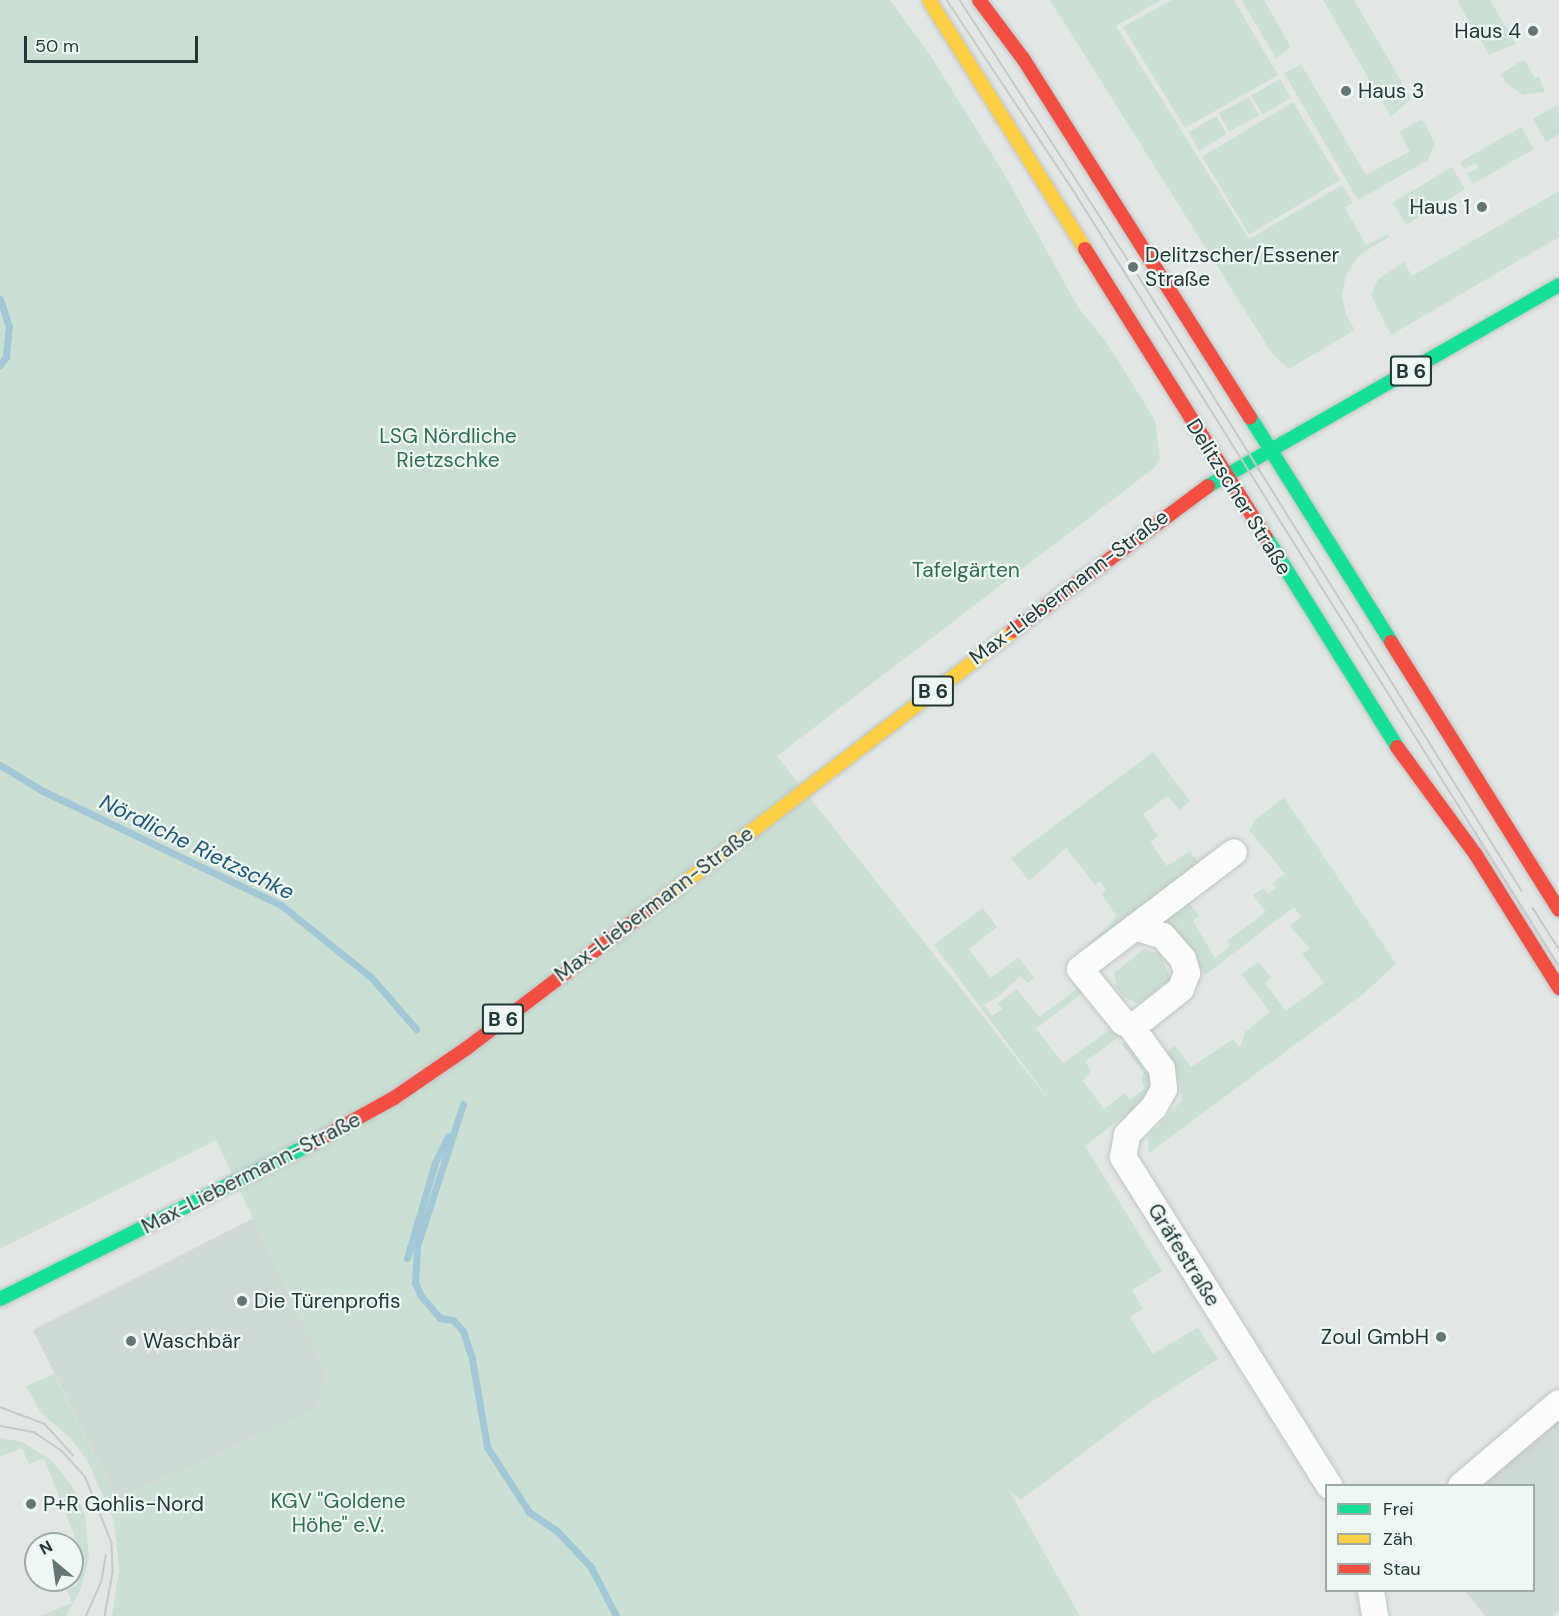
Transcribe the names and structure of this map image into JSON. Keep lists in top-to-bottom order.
{
  "streets": {
    "main road": ["B 6", "Delitzscher Straße", "Max-Liebermann-Straße"],
    "street": ["Gräfestraße"]
  },
  "crossings": [
    ["B 6", "Max-Liebermann-Straße"],
    ["Delitzscher Straße", "Max-Liebermann-Straße"]
  ],
  "water": ["Nördliche Rietzschke"],
  "parks": ["LSG Nördliche Rietzschke", "Tafelgärten", "KGV \"Goldene Höhe\" e.V."],
  "places": [
    "Haus 4",
    "Haus 3",
    "Haus 1",
    "Delitzscher/Essener Straße",
    "Die Türenprofis",
    "Zoul GmbH",
    "Waschbär",
    "P+R Gohlis-Nord"
  ],
  "legend": ["Frei", "Zäh", "Stau"],
  "scale_bar": "50 m",
  "north": "top left"
}
